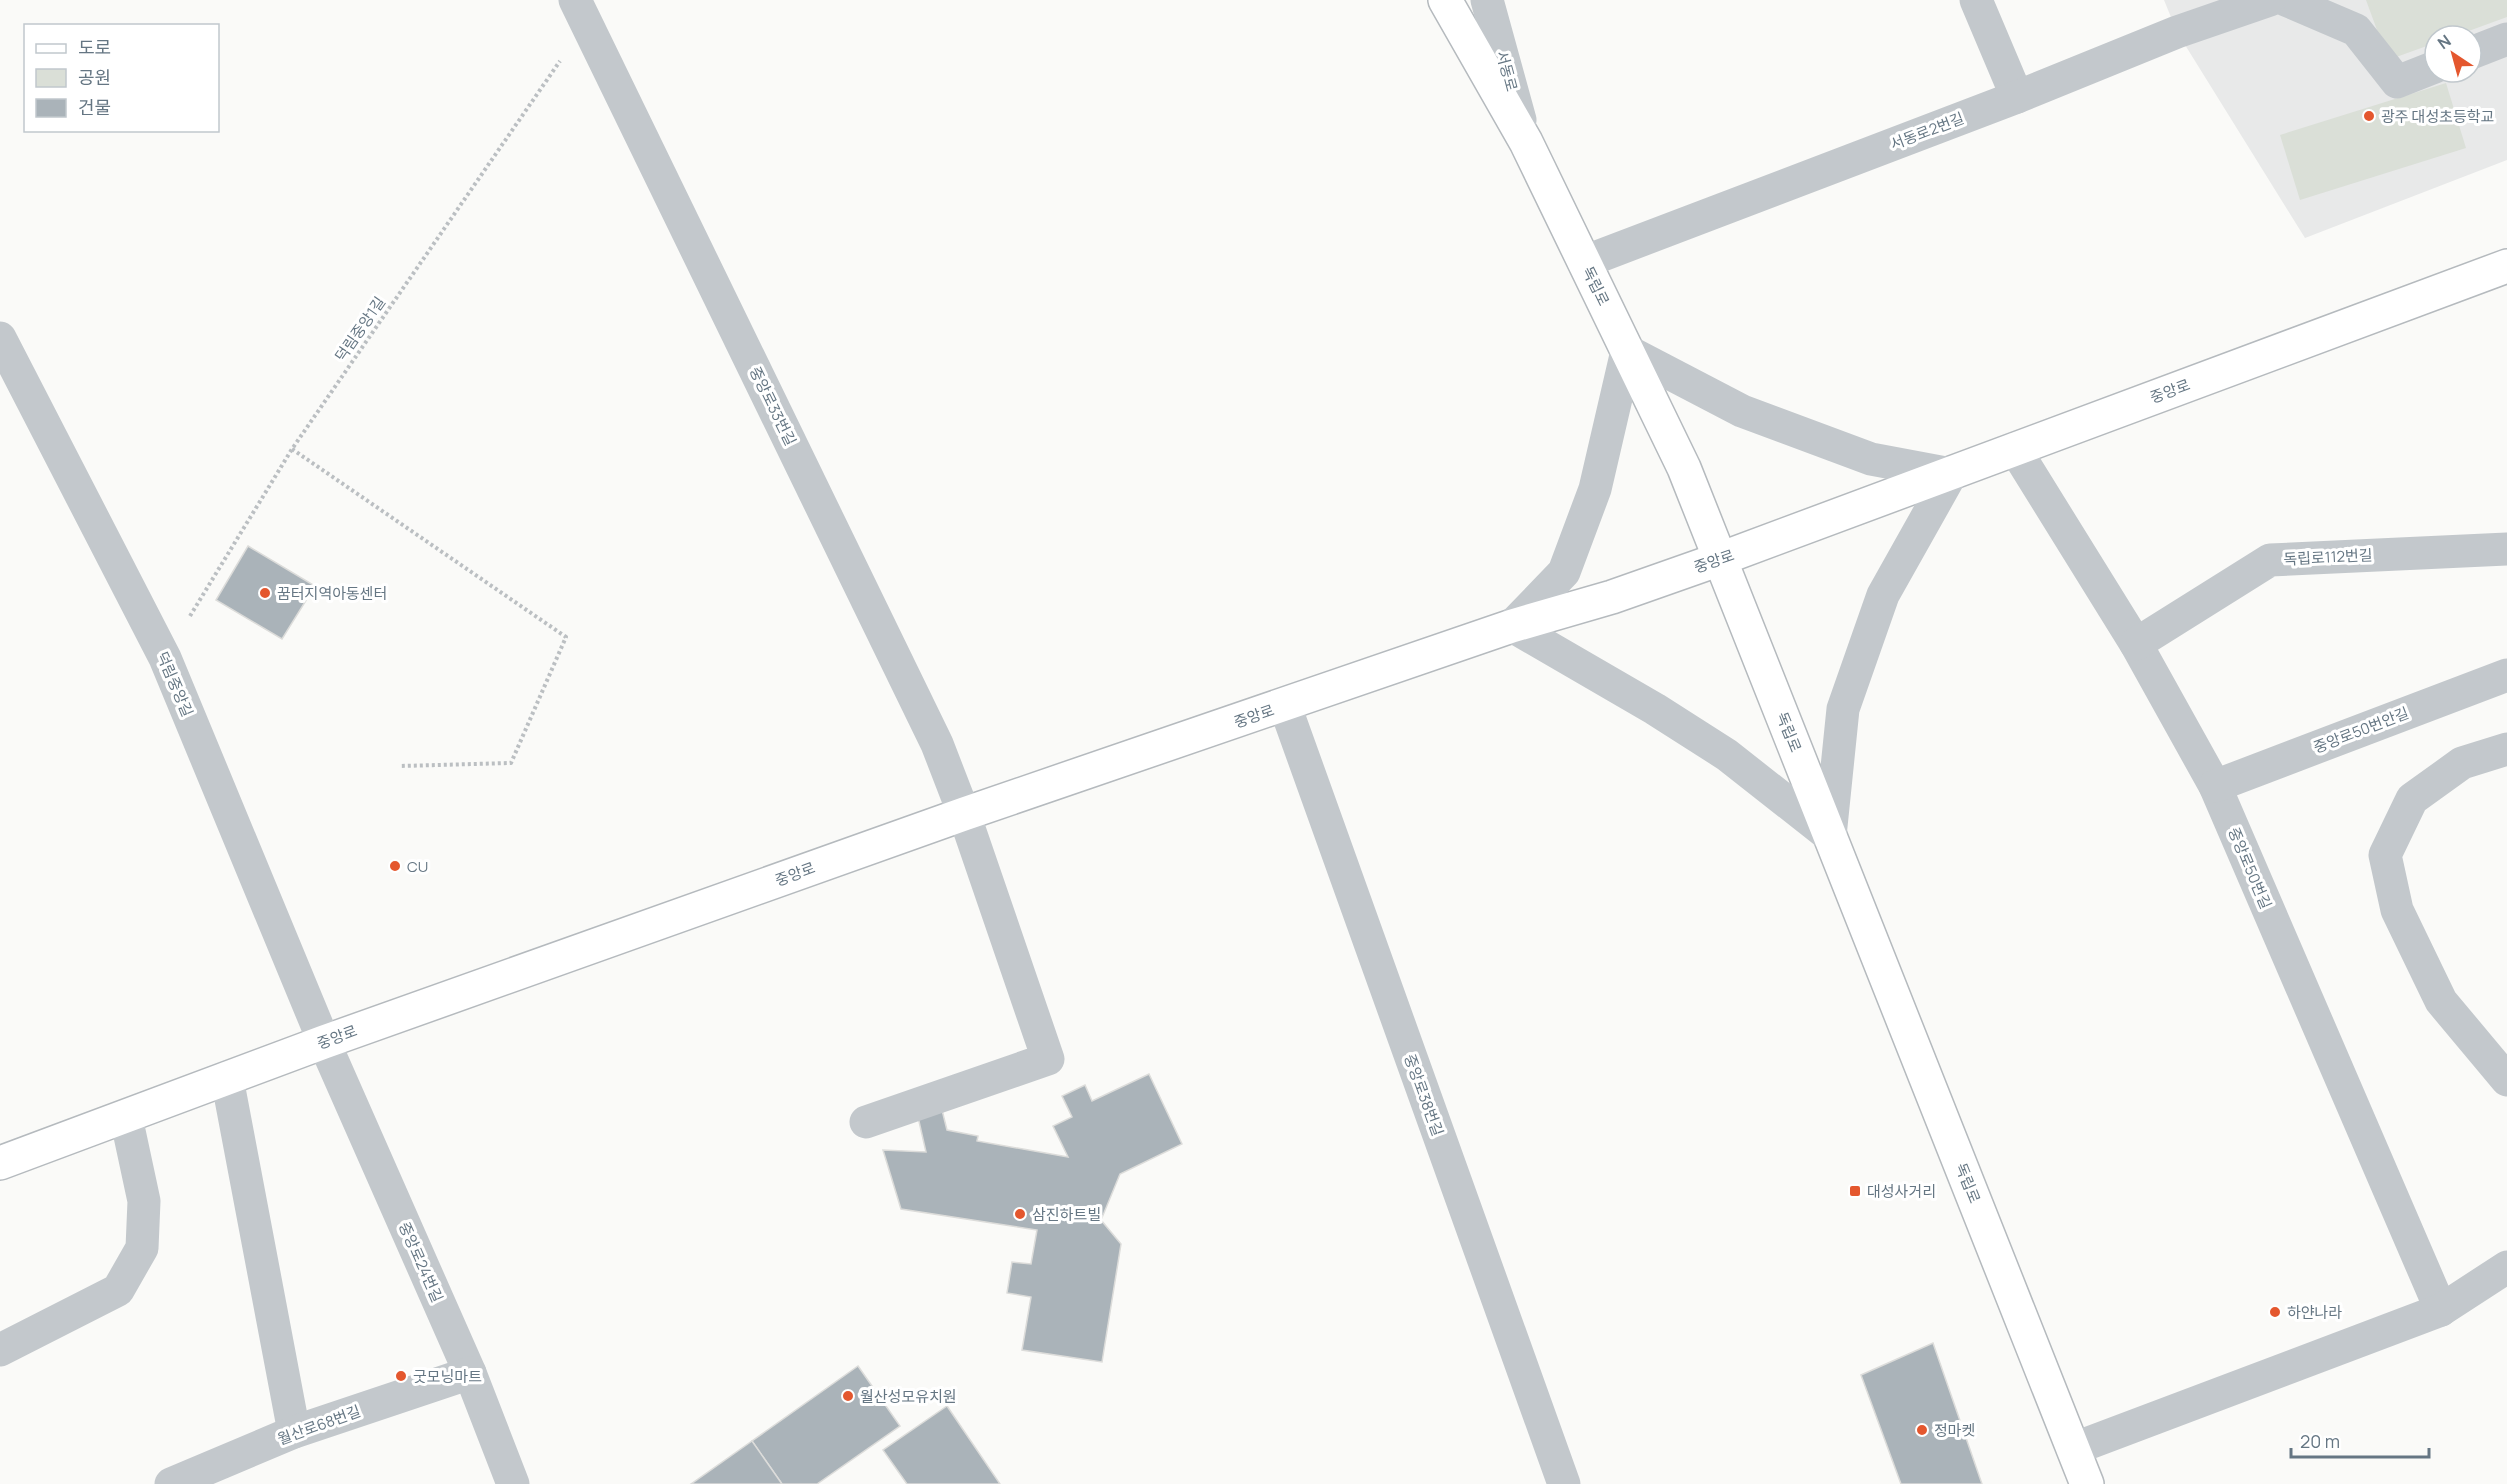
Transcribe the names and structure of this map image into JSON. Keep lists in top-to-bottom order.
{
  "streets": {
    "main road": ["독립로", "중앙로"],
    "street": [
      "서동로",
      "서동로2번길",
      "중앙로33번길",
      "독립로112번길",
      "덕림중앙길",
      "중앙로50번안길",
      "중앙로50번길",
      "중앙로38번길",
      "중앙로24번길",
      "월산로68번길"
    ],
    "path": ["덕림중앙1길"]
  },
  "crossings": [
    ["서동로", "독립로"],
    ["서동로2번길", "독립로"],
    ["독립로", "중앙로"],
    ["덕림중앙1길", "중앙로33번길"],
    ["덕림중앙1길", "덕림중앙길"],
    ["중앙로", "중앙로33번길"],
    ["중앙로", "덕림중앙길"],
    ["중앙로", "중앙로50번길"],
    ["중앙로", "중앙로38번길"],
    ["중앙로", "중앙로24번길"],
    ["독립로112번길", "중앙로50번길"],
    ["덕림중앙길", "중앙로24번길"],
    ["중앙로50번안길", "중앙로50번길"],
    ["중앙로24번길", "월산로68번길"]
  ],
  "places": {
    "other": [
      "광주 대성초등학교",
      "꿈터지역아동센터",
      "CU",
      "삼진하트빌",
      "하얀나라",
      "굿모닝마트",
      "월산성모유치원",
      "정마켓"
    ],
    "transit": ["대성사거리"]
  },
  "legend": ["도로", "공원", "건물"],
  "scale_bar": "20 m",
  "north": "top left"
}
